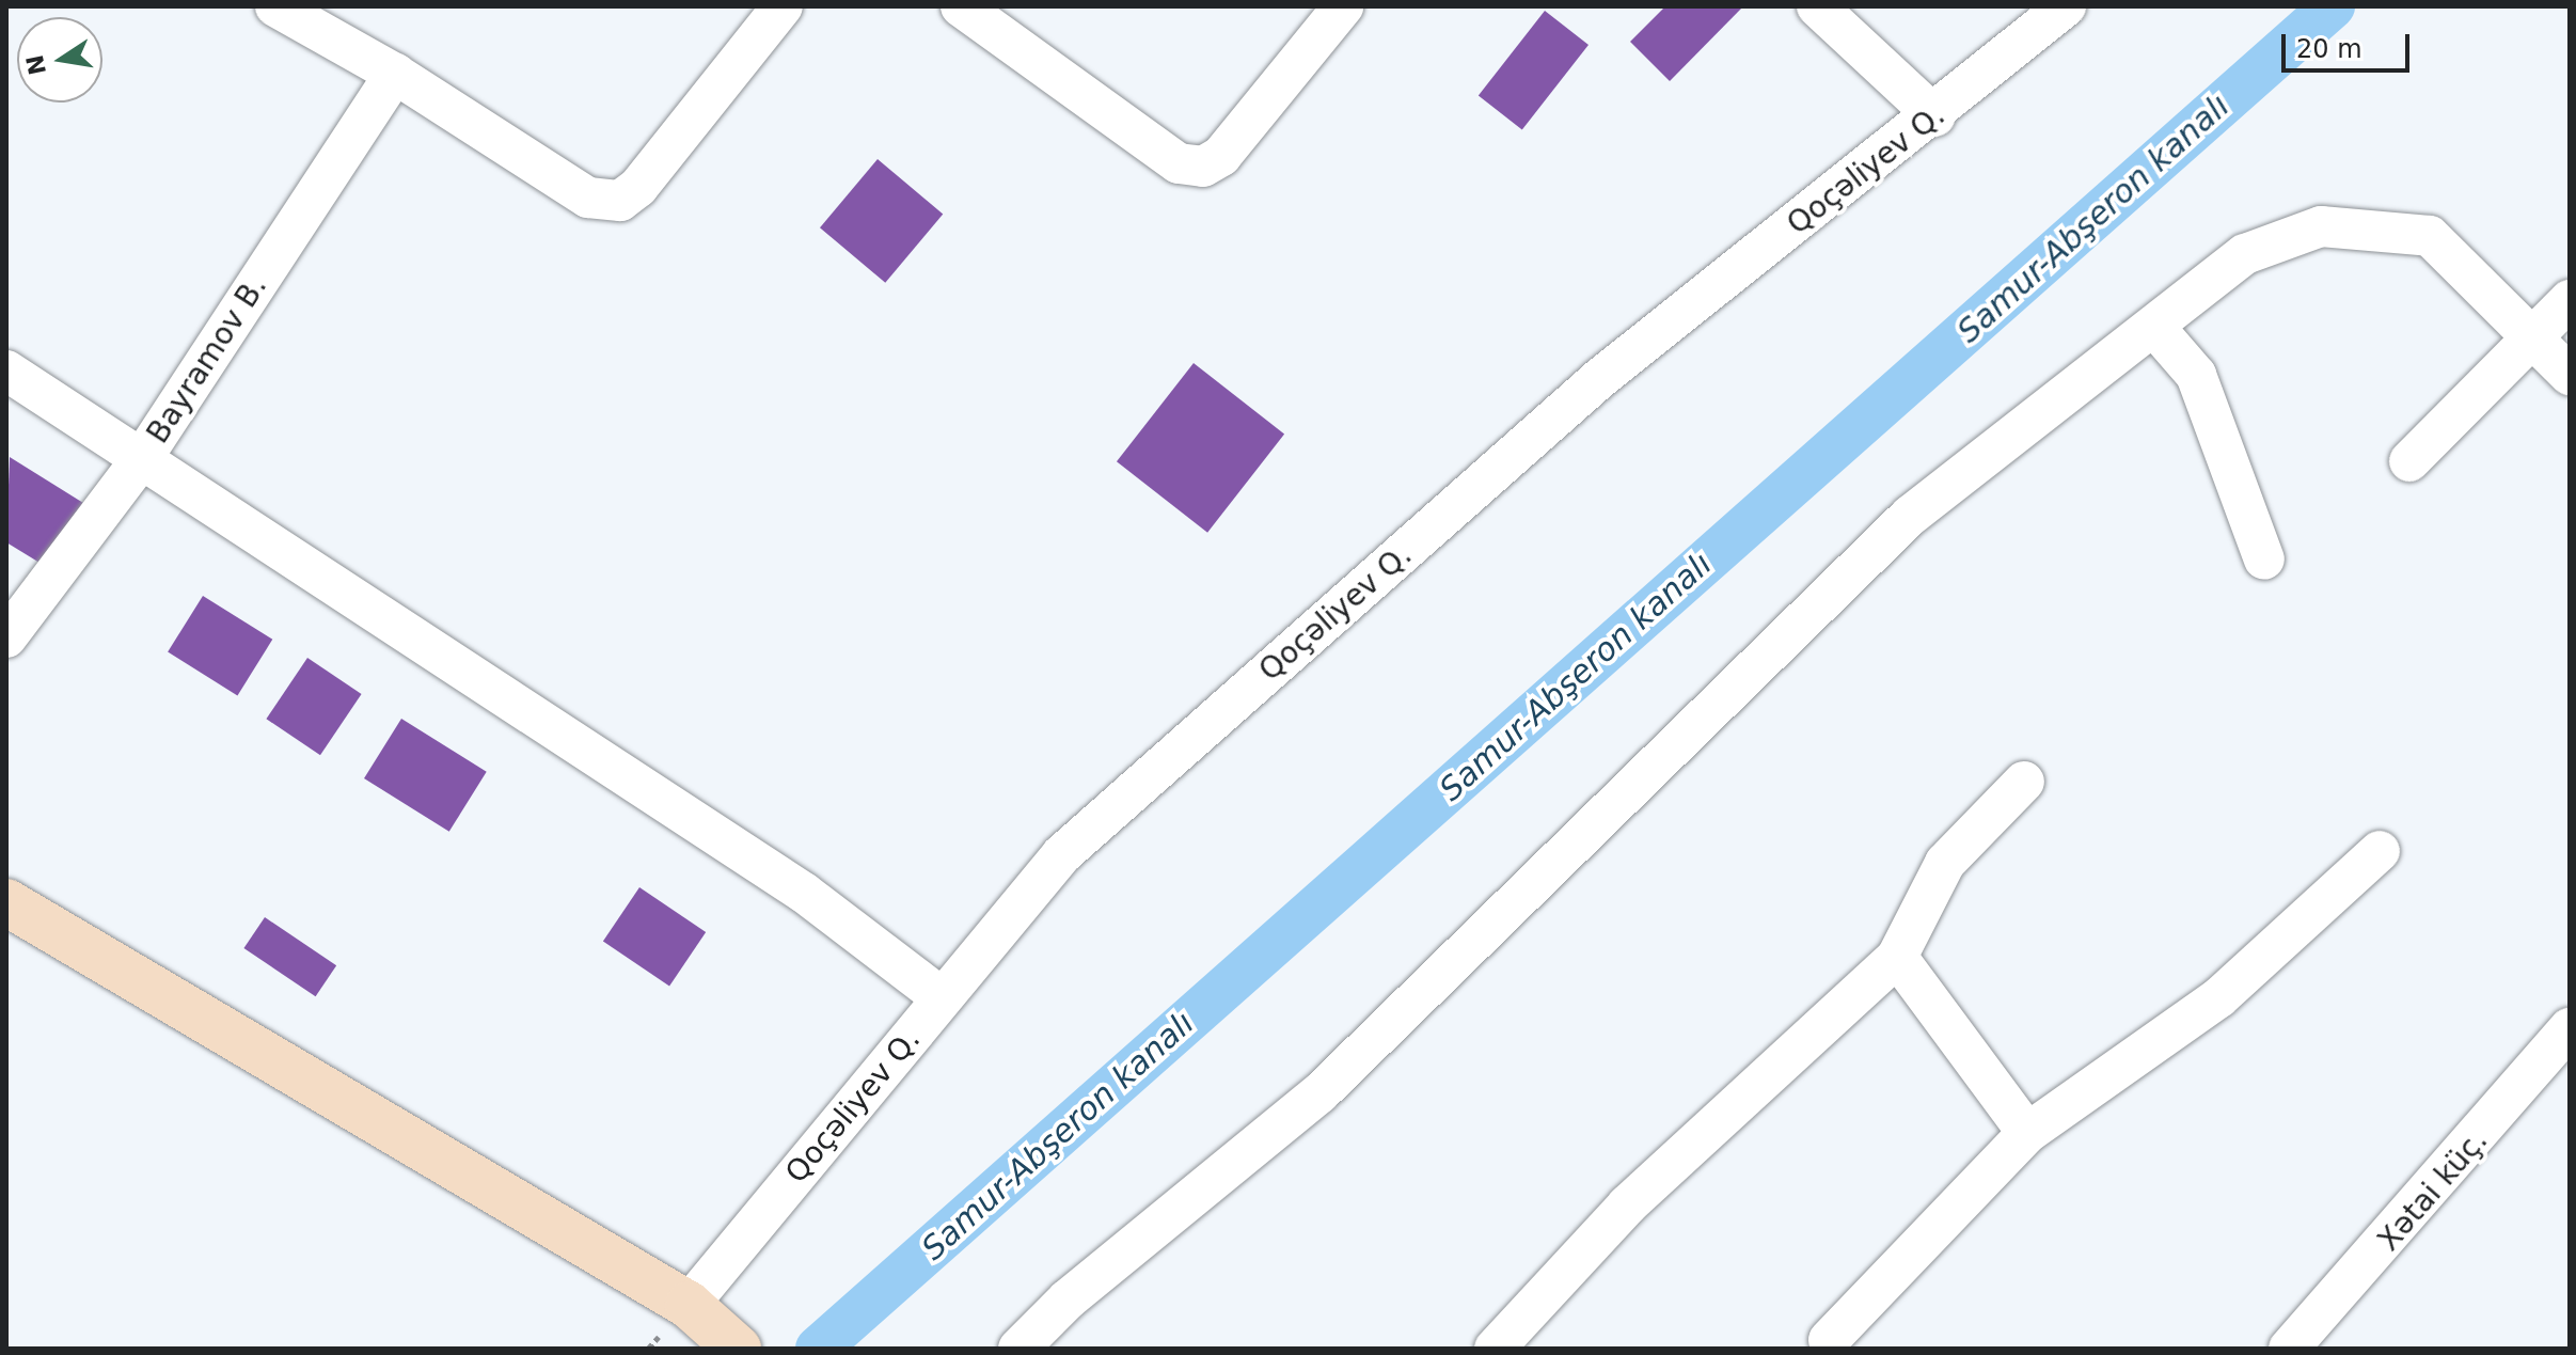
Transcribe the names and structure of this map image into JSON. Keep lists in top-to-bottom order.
{
  "streets": {
    "street": ["Qoçəliyev Q.", "Bayramov B.", "Xətai küç."]
  },
  "water": ["Samur-Abşeron kanalı"],
  "scale_bar": "20 m",
  "north": "left"
}
